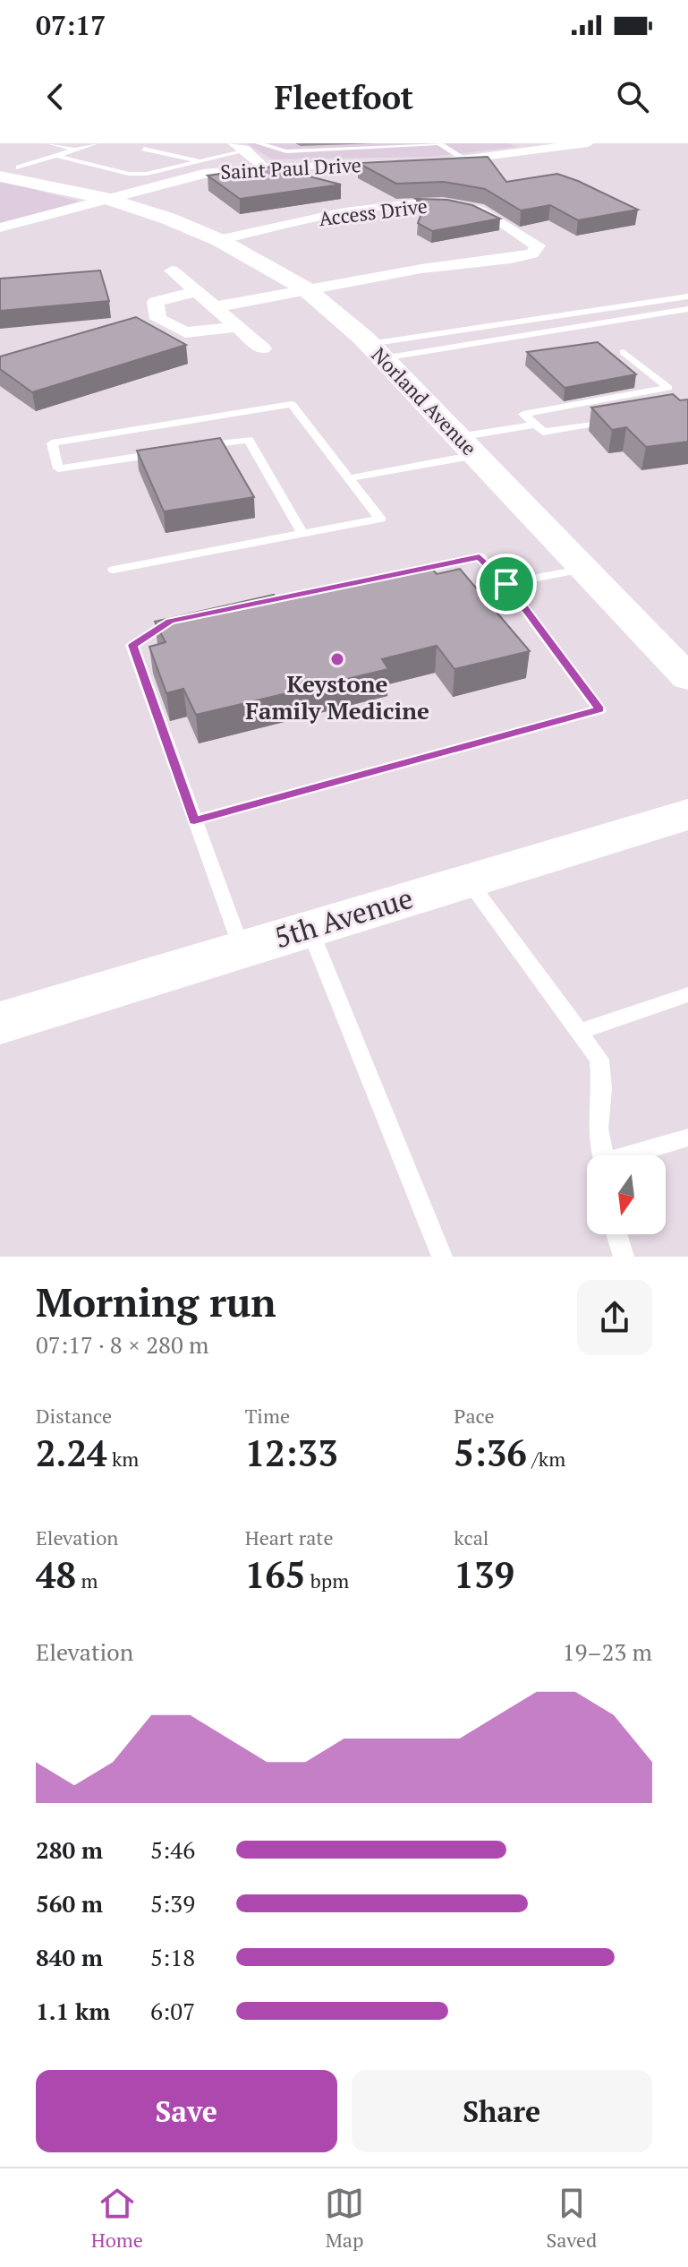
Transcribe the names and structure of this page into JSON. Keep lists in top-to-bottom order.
{
  "streets": {
    "main road": ["Norland Avenue", "5th Avenue"],
    "street": ["Saint Paul Drive", "Access Drive"]
  },
  "crossings": [
    ["Saint Paul Drive", "Norland Avenue"],
    ["Access Drive", "Norland Avenue"]
  ],
  "places": ["Keystone Family Medicine"],
  "north": "bottom",
  "page": {
    "status": "07:17",
    "header": "Fleetfoot",
    "heading": ["Morning run", "07:17 · 8 × 280 m"],
    "stats": [
      ["Distance", "2.24 km"],
      ["Time", "12:33"],
      ["Pace", "5:36 /km"],
      ["Elevation", "48 m"],
      ["Heart rate", "165 bpm"],
      ["kcal", "139"]
    ],
    "chart": ["Elevation", "19–23 m"],
    "list": [
      {
        "name": "280 m",
        "note": "5:46"
      },
      {
        "name": "560 m",
        "note": "5:39"
      },
      {
        "name": "840 m",
        "note": "5:18"
      },
      {
        "name": "1.1 km",
        "note": "6:07"
      }
    ],
    "buttons": ["Save", "Share"],
    "tabs": ["Home", "Map", "Saved"]
  }
}
